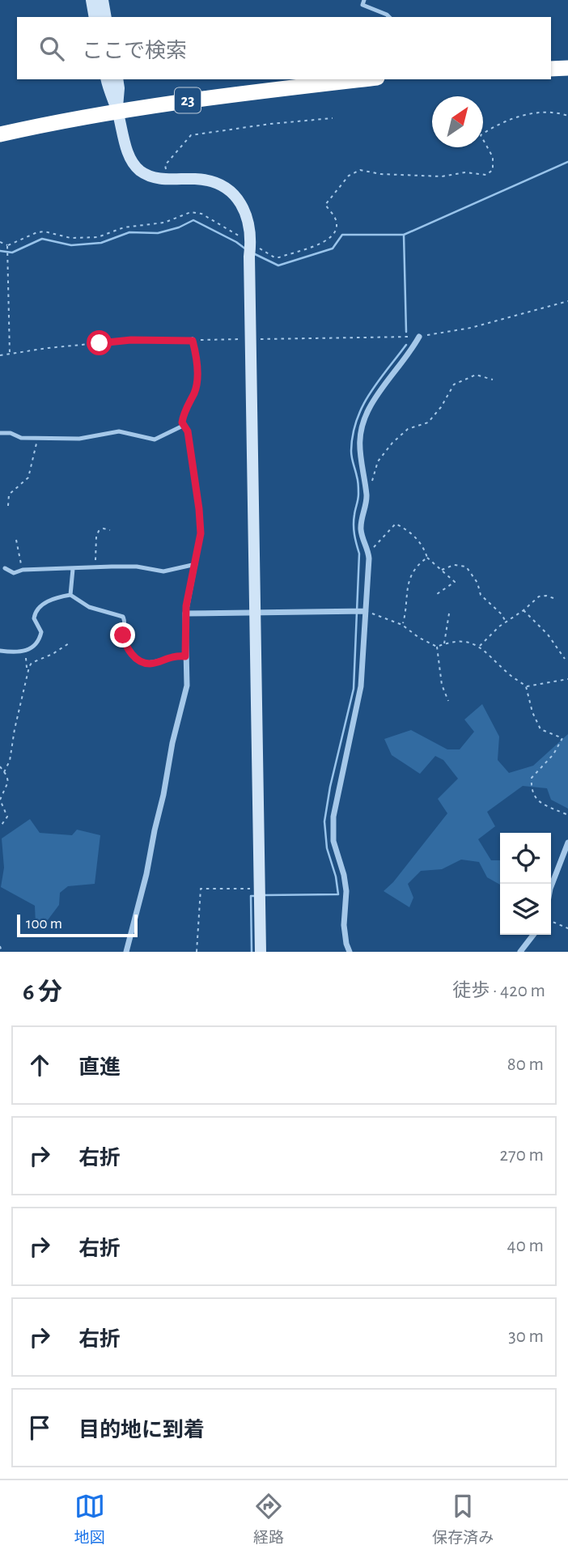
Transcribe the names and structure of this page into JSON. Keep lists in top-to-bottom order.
{
  "streets": {
    "highway": ["23"]
  },
  "scale_bar": "100 m",
  "north": "top right",
  "page": {
    "search": "ここで検索",
    "scale": "100 m",
    "heading": ["6 分", "徒歩 · 420 m"],
    "list": [
      ["直進", "80 m"],
      ["右折", "270 m"],
      ["右折", "40 m"],
      ["右折", "30 m"],
      "目的地に到着"
    ],
    "nav": ["地図", "経路", "保存済み"]
  }
}
